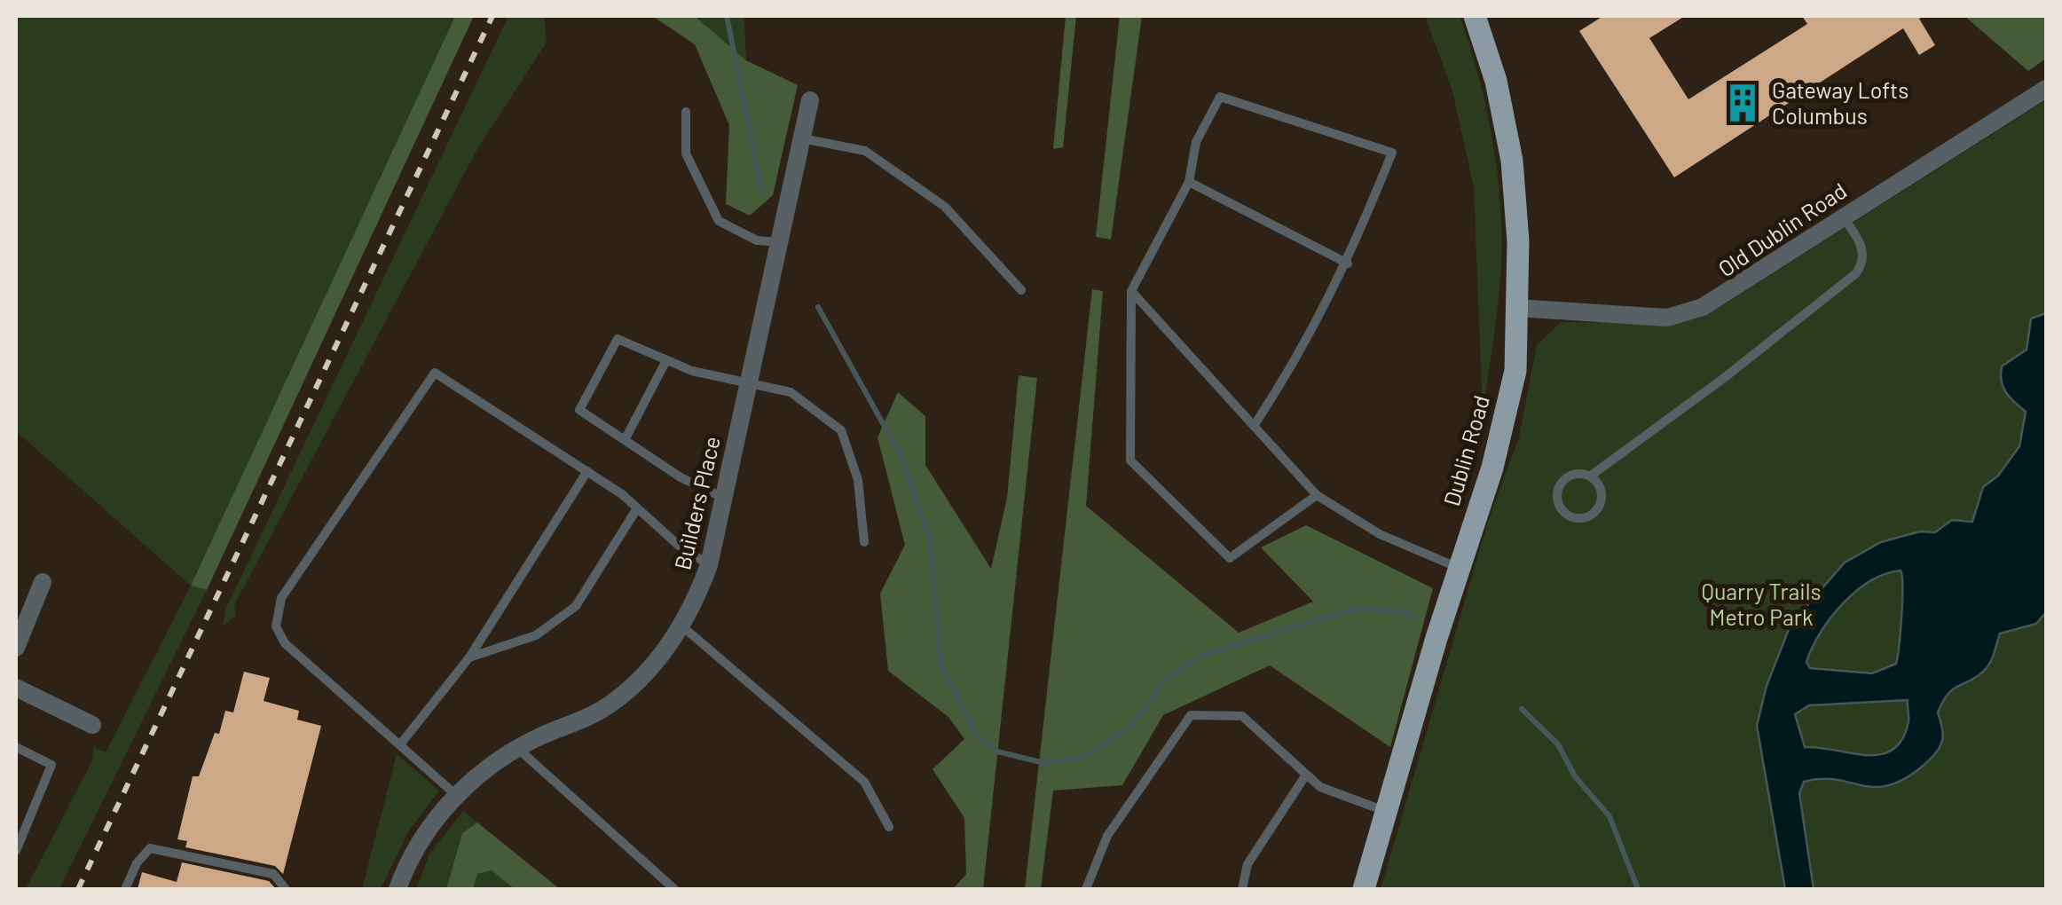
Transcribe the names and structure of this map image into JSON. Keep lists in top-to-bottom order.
{
  "streets": {
    "main road": ["Dublin Road"],
    "street": ["Old Dublin Road", "Builders Place"]
  },
  "crossings": [
    ["Old Dublin Road", "Dublin Road"]
  ],
  "parks": ["Quarry Trails Metro Park"],
  "places": {
    "building": ["Gateway Lofts Columbus"]
  }
}
